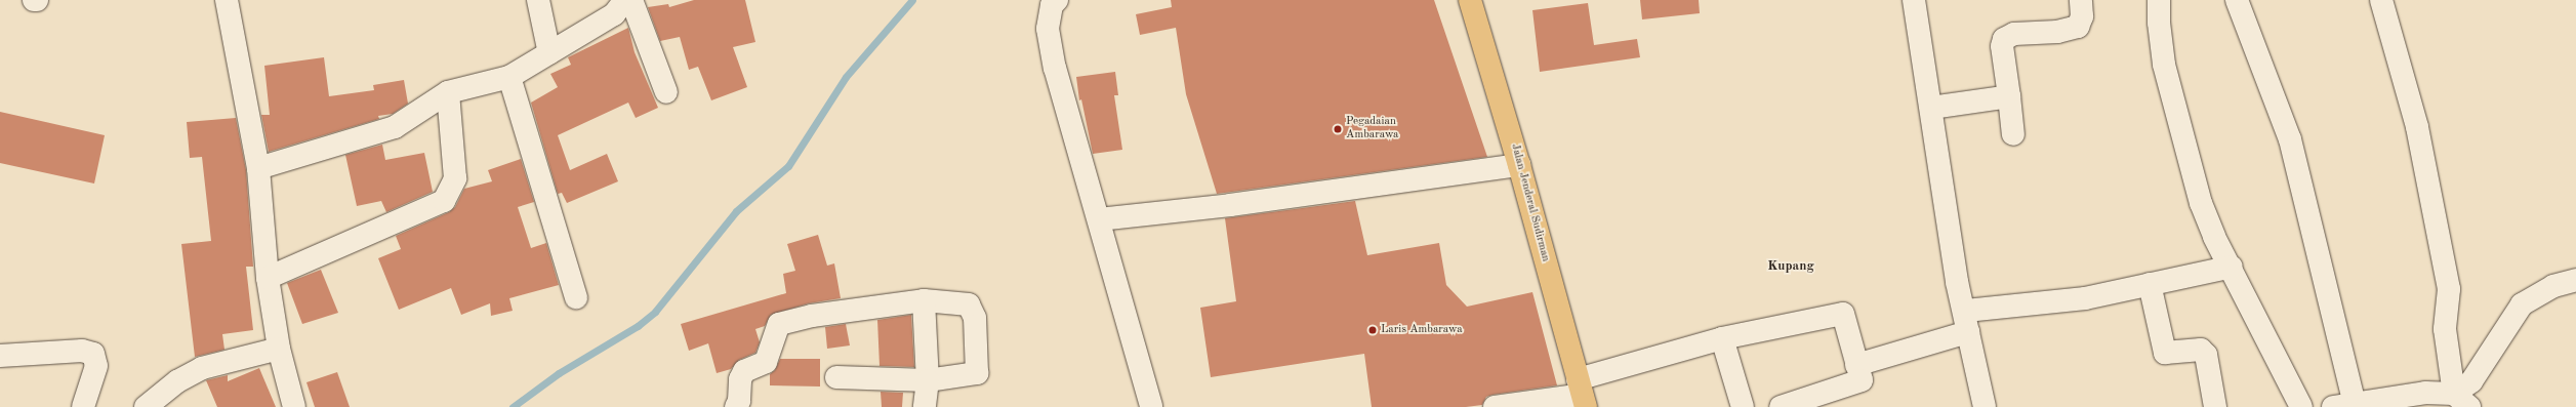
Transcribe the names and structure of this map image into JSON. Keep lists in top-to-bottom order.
{
  "streets": {
    "main road": ["Jalan Jenderal Sudirman"]
  },
  "districts": ["Kupang"],
  "places": ["Pegadaian Ambarawa", "Laris Ambarawa"]
}
